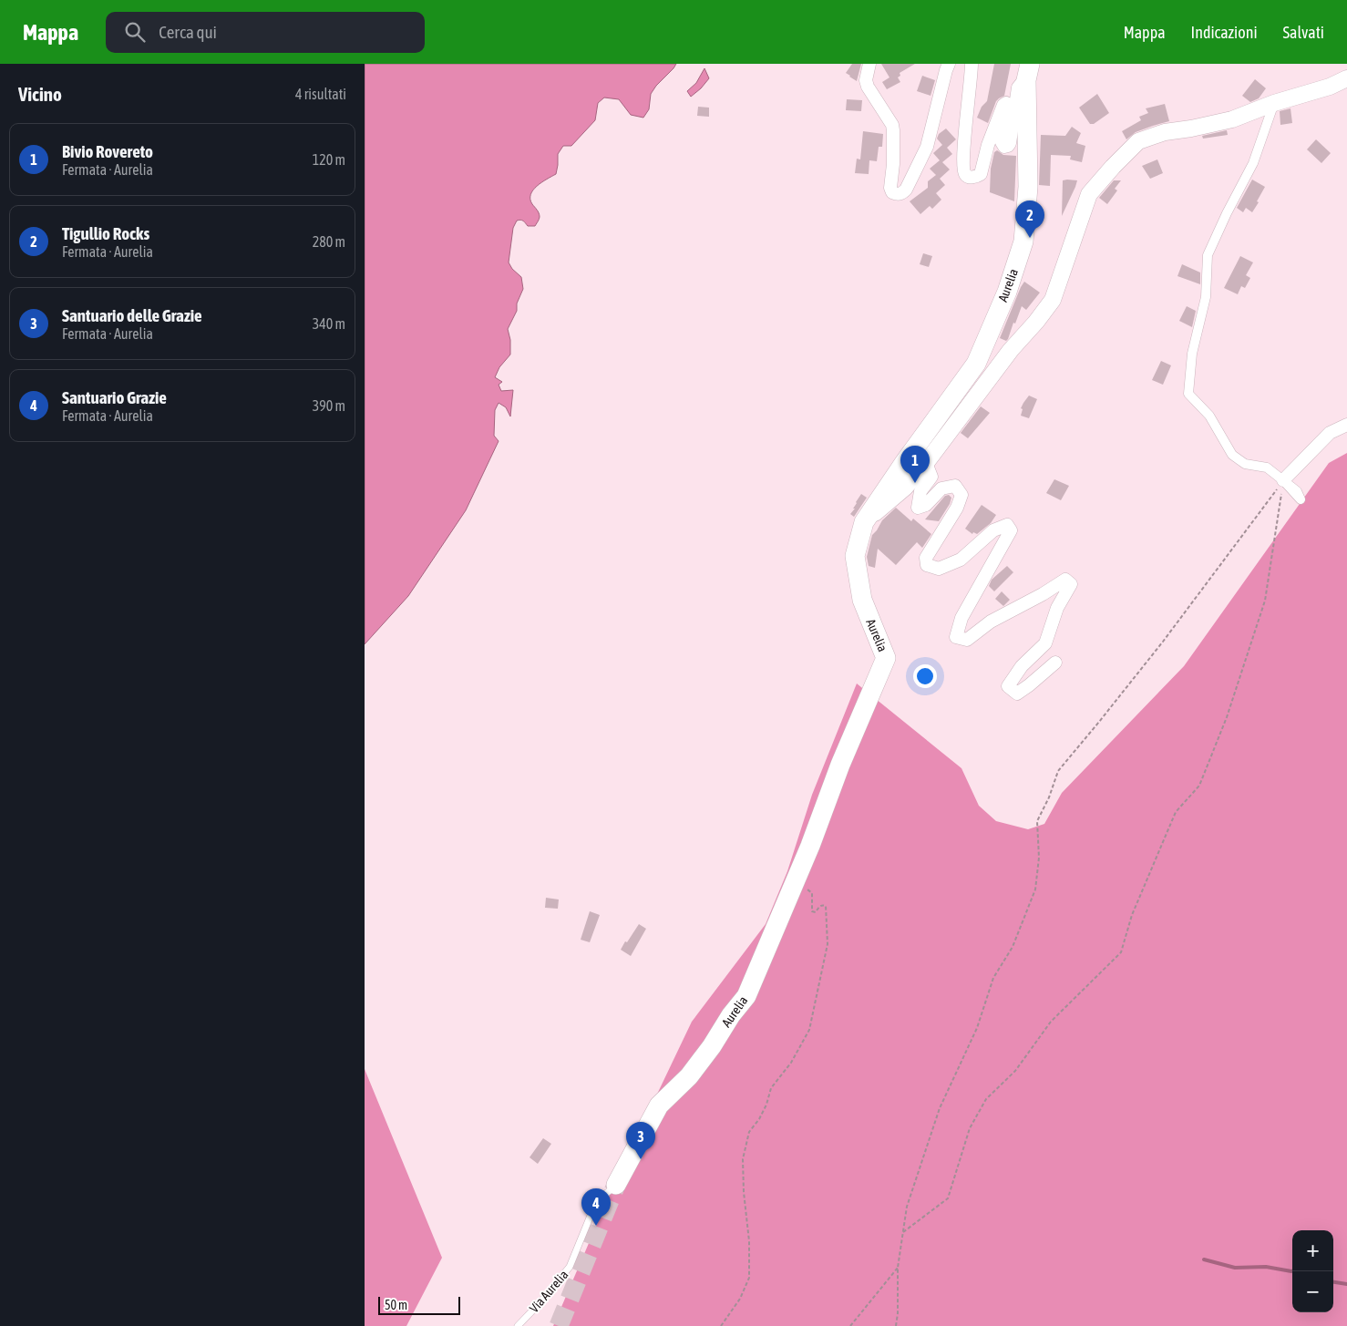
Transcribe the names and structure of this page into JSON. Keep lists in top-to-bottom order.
{
  "streets": {
    "main road": ["Aurelia"],
    "lane": ["Via Aurelia"]
  },
  "crossings": [
    ["Aurelia", "Via Aurelia"]
  ],
  "scale_bar": "50 m",
  "page": {
    "header": "Mappa",
    "search": "Cerca qui",
    "nav": ["Mappa", "Indicazioni", "Salvati"],
    "heading": ["Vicino", "4 risultati"],
    "list": [
      {
        "mark": "1",
        "name": "Bivio Rovereto",
        "note": "Fermata · Aurelia",
        "value": "120 m"
      },
      {
        "mark": "2",
        "name": "Tigullio Rocks",
        "note": "Fermata · Aurelia",
        "value": "280 m"
      },
      {
        "mark": "3",
        "name": "Santuario delle Grazie",
        "note": "Fermata · Aurelia",
        "value": "340 m"
      },
      {
        "mark": "4",
        "name": "Santuario Grazie",
        "note": "Fermata · Aurelia",
        "value": "390 m"
      }
    ],
    "pins": [
      "2",
      "1",
      "3",
      "4"
    ],
    "map_buttons": ["+", "−"],
    "scale": "50 m"
  }
}
